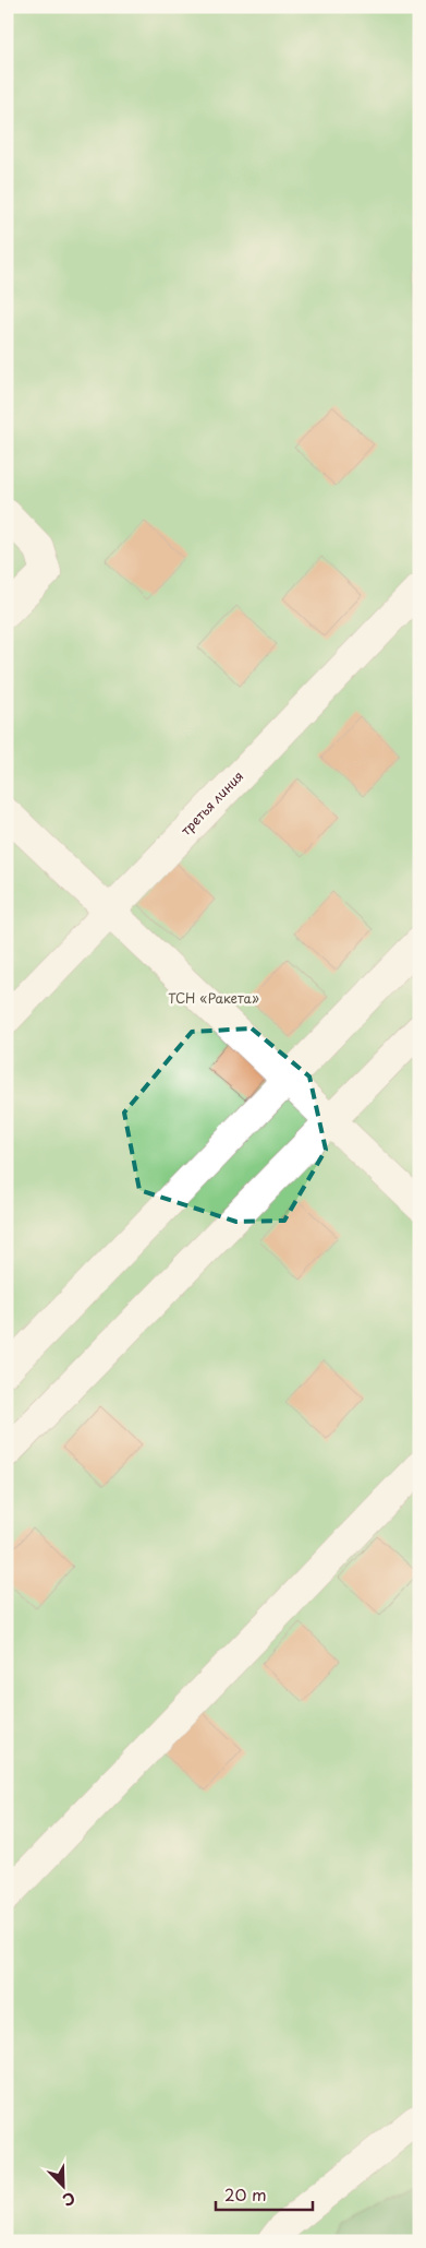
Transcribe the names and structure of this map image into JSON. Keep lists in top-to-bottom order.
{
  "streets": {
    "lane": ["третья линия"]
  },
  "parks": ["ТСН «Ракета»"],
  "scale_bar": "20 m",
  "north": "bottom right"
}
